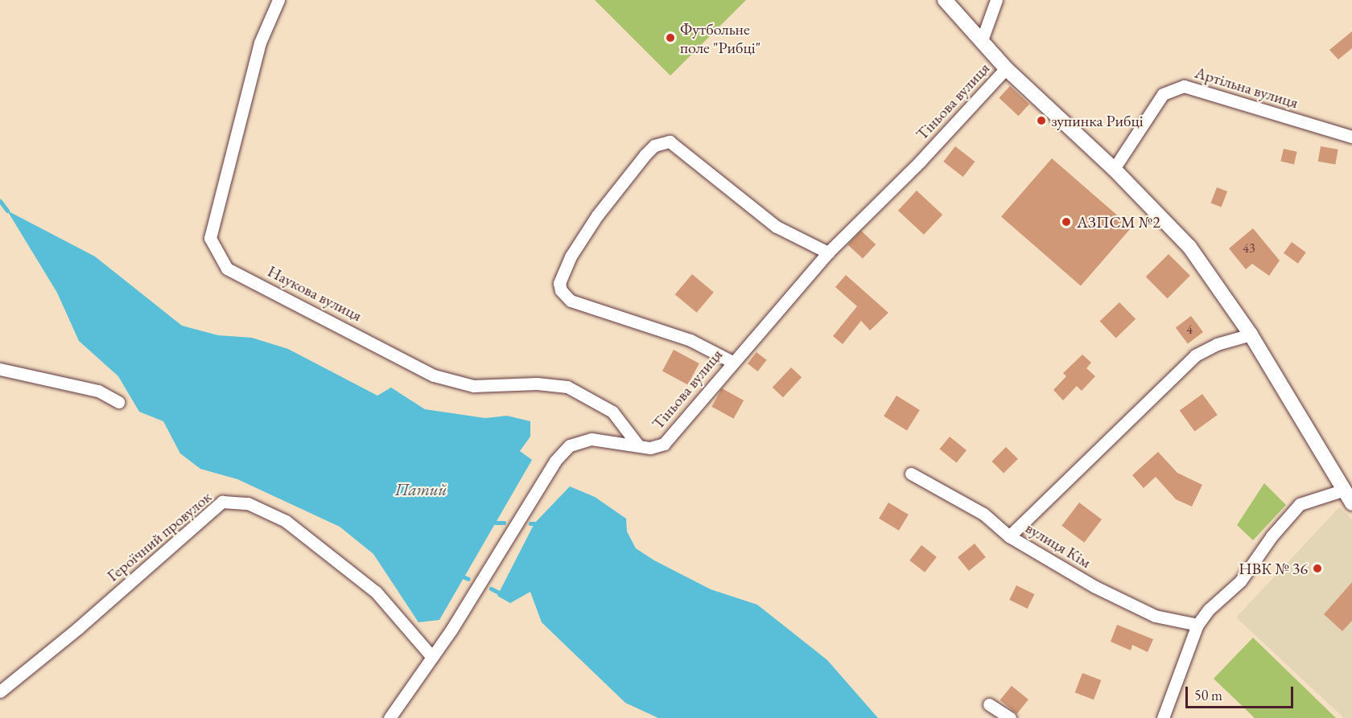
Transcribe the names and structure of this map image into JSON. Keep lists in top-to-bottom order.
{
  "streets": {
    "street": [
      "Артільна вулиця",
      "Тіньова вулиця",
      "Наукова вулиця",
      "Героїчний провулок",
      "вулиця Кім"
    ]
  },
  "crossings": [
    ["Тіньова вулиця", "Наукова вулиця"],
    ["Тіньова вулиця", "Героїчний провулок"]
  ],
  "water": ["Патий"],
  "places": [
    "Футбольне поле \"Рибці\"",
    "зупинка Рибці",
    "АЗПСМ №2",
    "НВК № 36"
  ],
  "house_numbers": ["43", "4"],
  "scale_bar": "50 m"
}
